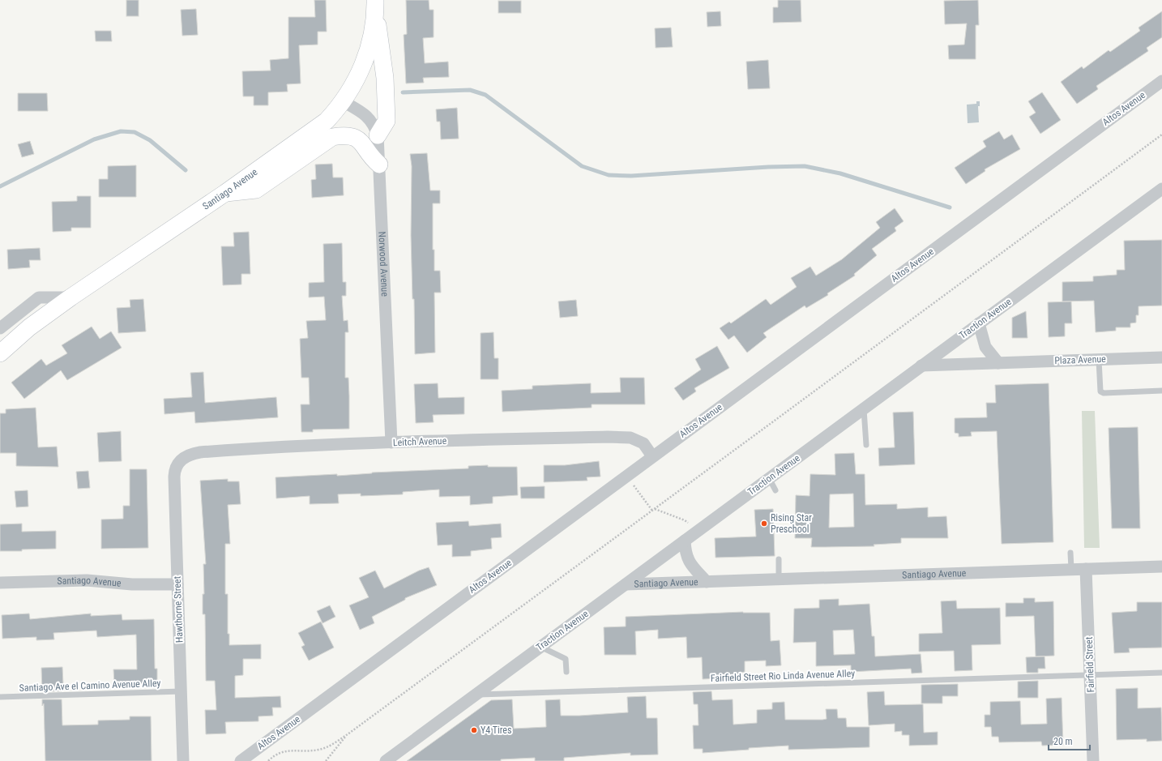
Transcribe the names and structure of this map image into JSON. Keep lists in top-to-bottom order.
{
  "streets": {
    "main road": ["Santiago Avenue"],
    "street": [
      "Altos Avenue",
      "Norwood Avenue",
      "Traction Avenue",
      "Plaza Avenue",
      "Leitch Avenue",
      "Hawthorne Street",
      "Fairfield Street"
    ],
    "lane": ["Fairfield Street Rio Linda Avenue Alley", "Santiago Ave el Camino Avenue Alley"]
  },
  "crossings": [
    ["Altos Avenue", "Leitch Avenue"],
    ["Santiago Avenue", "Norwood Avenue"],
    ["Santiago Avenue", "Traction Avenue"],
    ["Santiago Avenue", "Hawthorne Street"],
    ["Santiago Avenue", "Fairfield Street"],
    ["Norwood Avenue", "Leitch Avenue"],
    ["Traction Avenue", "Plaza Avenue"],
    ["Traction Avenue", "Fairfield Street Rio Linda Avenue Alley"],
    ["Leitch Avenue", "Hawthorne Street"],
    ["Hawthorne Street", "Santiago Ave el Camino Avenue Alley"],
    ["Fairfield Street", "Fairfield Street Rio Linda Avenue Alley"]
  ],
  "places": ["Rising Star Preschool", "Y4 Tires"],
  "scale_bar": "20 m"
}
